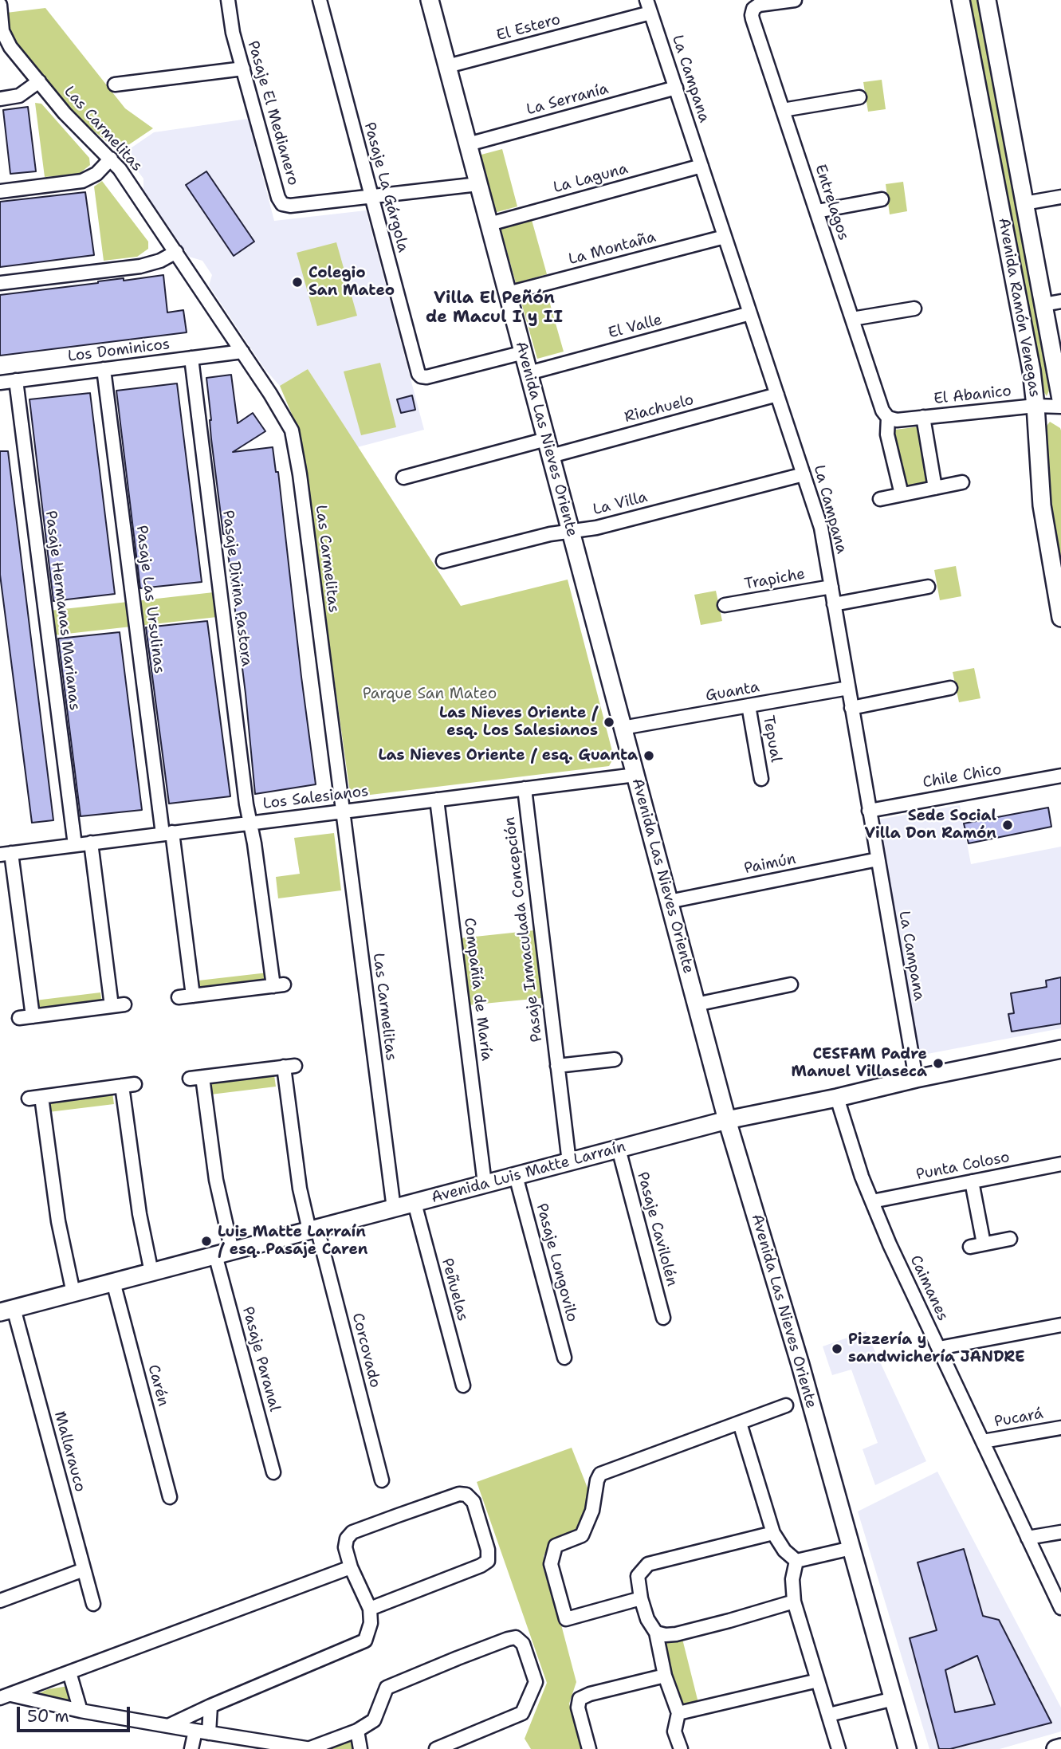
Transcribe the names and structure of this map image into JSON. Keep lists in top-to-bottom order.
{
  "streets": {
    "street": [
      "El Estero",
      "La Campana",
      "La Serranía",
      "Pasaje El Medianero",
      "Las Carmelitas",
      "La Laguna",
      "Pasaje La Gárgola",
      "Entrelagos",
      "La Montaña",
      "Avenida Ramón Venegas",
      "El Valle",
      "Los Dominicos",
      "El Abanico",
      "Riachuelo",
      "Avenida Las Nieves Oriente",
      "La Villa",
      "Trapiche",
      "Pasaje Divina Pastora",
      "Pasaje Las Ursulinas",
      "Pasaje Hermanas Marianas",
      "Guanta",
      "Tepual",
      "Chile Chico",
      "Los Salesianos",
      "Paimún",
      "Pasaje Inmaculada Concepción",
      "Compañía de María",
      "Punta Coloso",
      "Avenida Luis Matte Larraín",
      "Pasaje Cavilolén",
      "Pasaje Longovilo",
      "Caimanes",
      "Peñuelas",
      "Corcovado",
      "Pasaje Paranal",
      "Carén",
      "Pucará",
      "Mallarauco"
    ]
  },
  "crossings": [
    ["El Estero", "La Campana"],
    ["El Estero", "Avenida Las Nieves Oriente"],
    ["La Campana", "La Serranía"],
    ["La Campana", "La Laguna"],
    ["La Campana", "La Montaña"],
    ["La Campana", "El Valle"],
    ["La Campana", "Riachuelo"],
    ["La Campana", "La Villa"],
    ["La Campana", "Trapiche"],
    ["La Campana", "Guanta"],
    ["La Campana", "Chile Chico"],
    ["La Campana", "Paimún"],
    ["La Campana", "Avenida Luis Matte Larraín"],
    ["La Serranía", "Avenida Las Nieves Oriente"],
    ["Pasaje El Medianero", "Pasaje La Gárgola"],
    ["Pasaje El Medianero", "Avenida Las Nieves Oriente"],
    ["Las Carmelitas", "Los Dominicos"],
    ["Las Carmelitas", "Los Salesianos"],
    ["Las Carmelitas", "Avenida Luis Matte Larraín"],
    ["La Laguna", "Avenida Las Nieves Oriente"],
    ["Pasaje La Gárgola", "Avenida Las Nieves Oriente"],
    ["Entrelagos", "El Abanico"],
    ["La Montaña", "Avenida Las Nieves Oriente"],
    ["Avenida Ramón Venegas", "El Abanico"],
    ["El Valle", "Avenida Las Nieves Oriente"],
    ["Los Dominicos", "Pasaje Divina Pastora"],
    ["Los Dominicos", "Pasaje Las Ursulinas"],
    ["Los Dominicos", "Pasaje Hermanas Marianas"],
    ["Riachuelo", "Avenida Las Nieves Oriente"],
    ["Avenida Las Nieves Oriente", "La Villa"],
    ["Avenida Las Nieves Oriente", "Guanta"],
    ["Avenida Las Nieves Oriente", "Los Salesianos"],
    ["Avenida Las Nieves Oriente", "Paimún"],
    ["Avenida Las Nieves Oriente", "Avenida Luis Matte Larraín"],
    ["Pasaje Divina Pastora", "Pasaje Las Ursulinas"],
    ["Pasaje Divina Pastora", "Los Salesianos"],
    ["Pasaje Las Ursulinas", "Los Salesianos"],
    ["Pasaje Hermanas Marianas", "Los Salesianos"],
    ["Guanta", "Tepual"],
    ["Los Salesianos", "Pasaje Inmaculada Concepción"],
    ["Los Salesianos", "Compañía de María"],
    ["Pasaje Inmaculada Concepción", "Avenida Luis Matte Larraín"],
    ["Compañía de María", "Avenida Luis Matte Larraín"],
    ["Punta Coloso", "Caimanes"],
    ["Avenida Luis Matte Larraín", "Pasaje Cavilolén"],
    ["Avenida Luis Matte Larraín", "Pasaje Longovilo"],
    ["Avenida Luis Matte Larraín", "Caimanes"],
    ["Avenida Luis Matte Larraín", "Peñuelas"],
    ["Avenida Luis Matte Larraín", "Corcovado"],
    ["Avenida Luis Matte Larraín", "Pasaje Paranal"],
    ["Avenida Luis Matte Larraín", "Carén"],
    ["Avenida Luis Matte Larraín", "Mallarauco"],
    ["Caimanes", "Pucará"],
    ["Corcovado", "Pasaje Paranal"]
  ],
  "districts": ["Villa El Peñón de Macul I y II"],
  "parks": ["Parque San Mateo"],
  "places": [
    "Colegio San Mateo",
    "Las Nieves Oriente / esq. Los Salesianos",
    "Las Nieves Oriente / esq. Guanta",
    "Sede Social Villa Don Ramón",
    "CESFAM Padre Manuel Villaseca",
    "Luis Matte Larraín / esq. Pasaje Caren",
    "Pizzería y sandwichería JANDRE"
  ],
  "scale_bar": "50 m"
}
